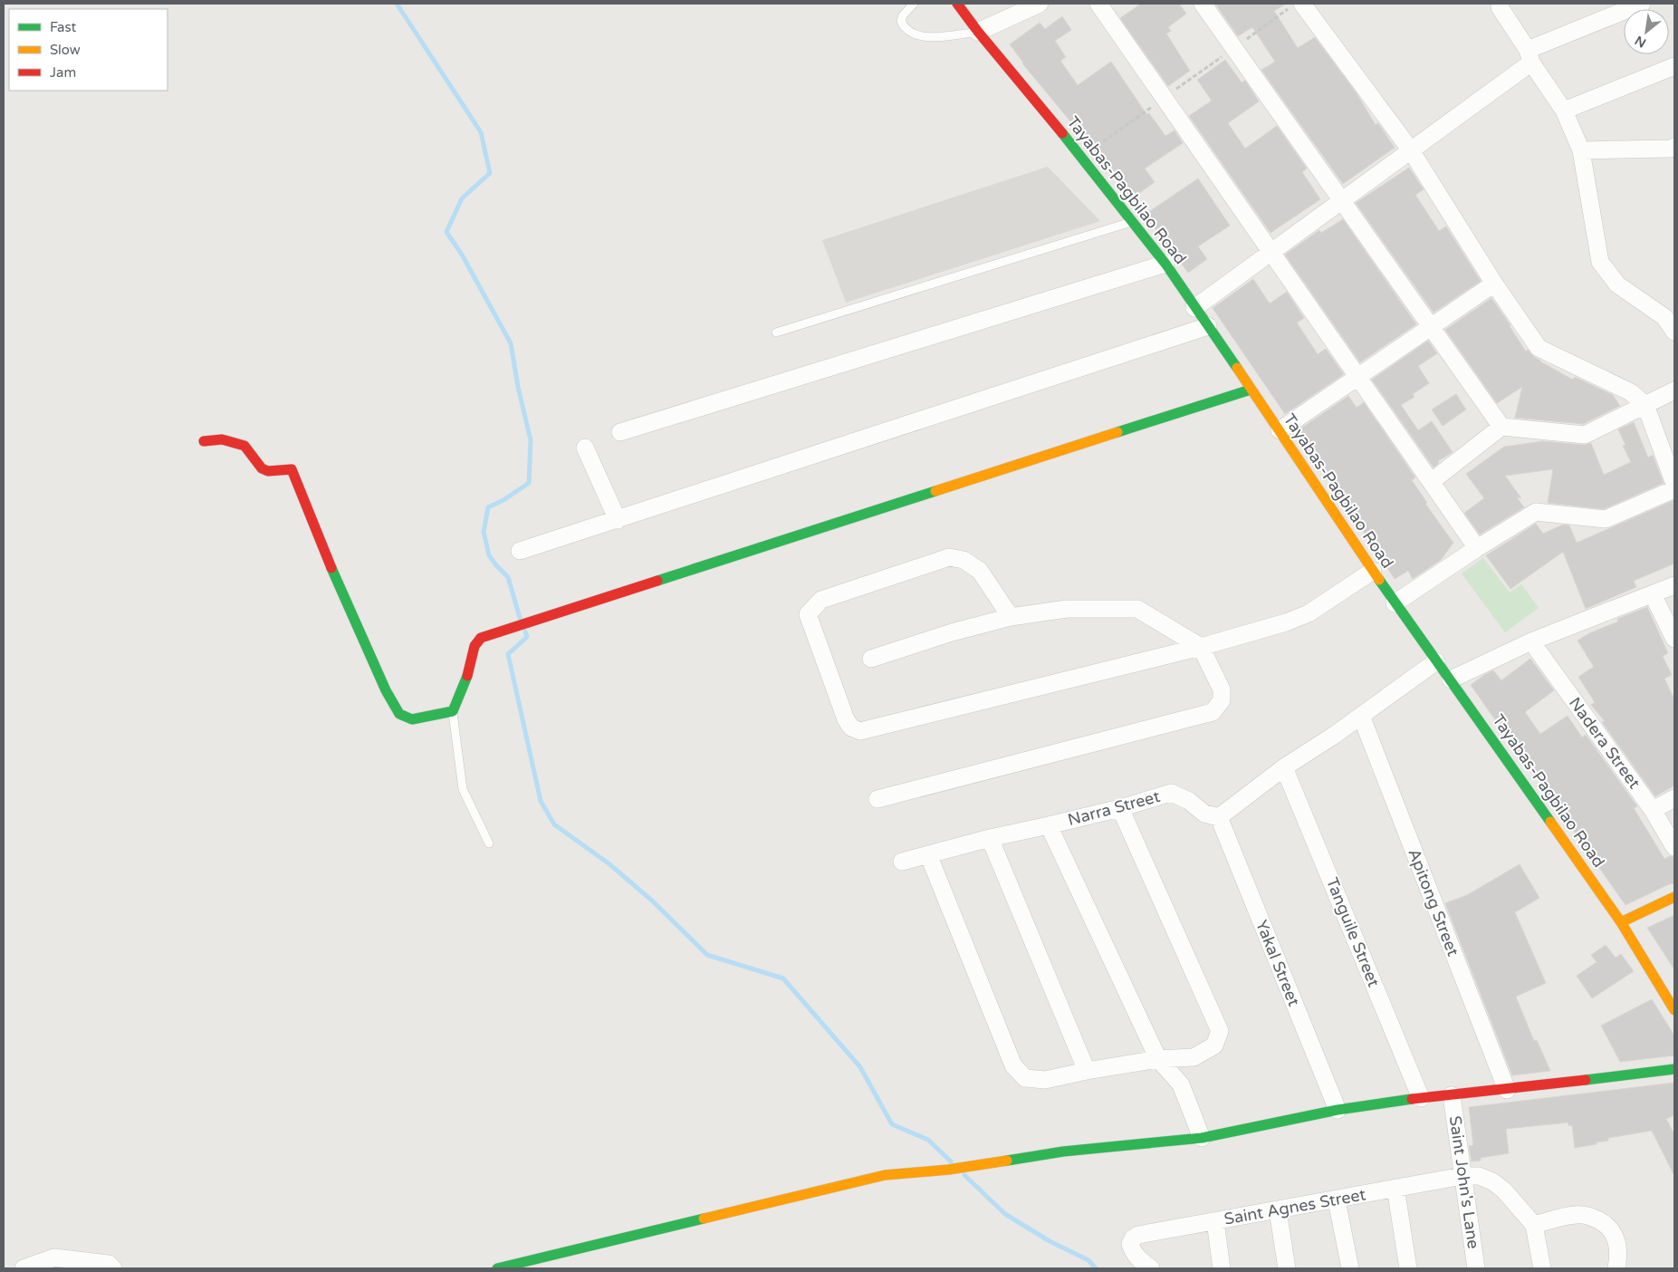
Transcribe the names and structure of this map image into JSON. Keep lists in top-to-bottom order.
{
  "streets": {
    "street": [
      "Tayabas-Pagbilao Road",
      "Nadera Street",
      "Narra Street",
      "Apitong Street",
      "Tanguile Street",
      "Yakal Street",
      "Saint John's Lane",
      "Saint Agnes Street"
    ]
  },
  "crossings": [
    ["Narra Street", "Yakal Street"],
    ["Saint John's Lane", "Saint Agnes Street"]
  ],
  "legend": ["Fast", "Slow", "Jam"],
  "north": "bottom left"
}
